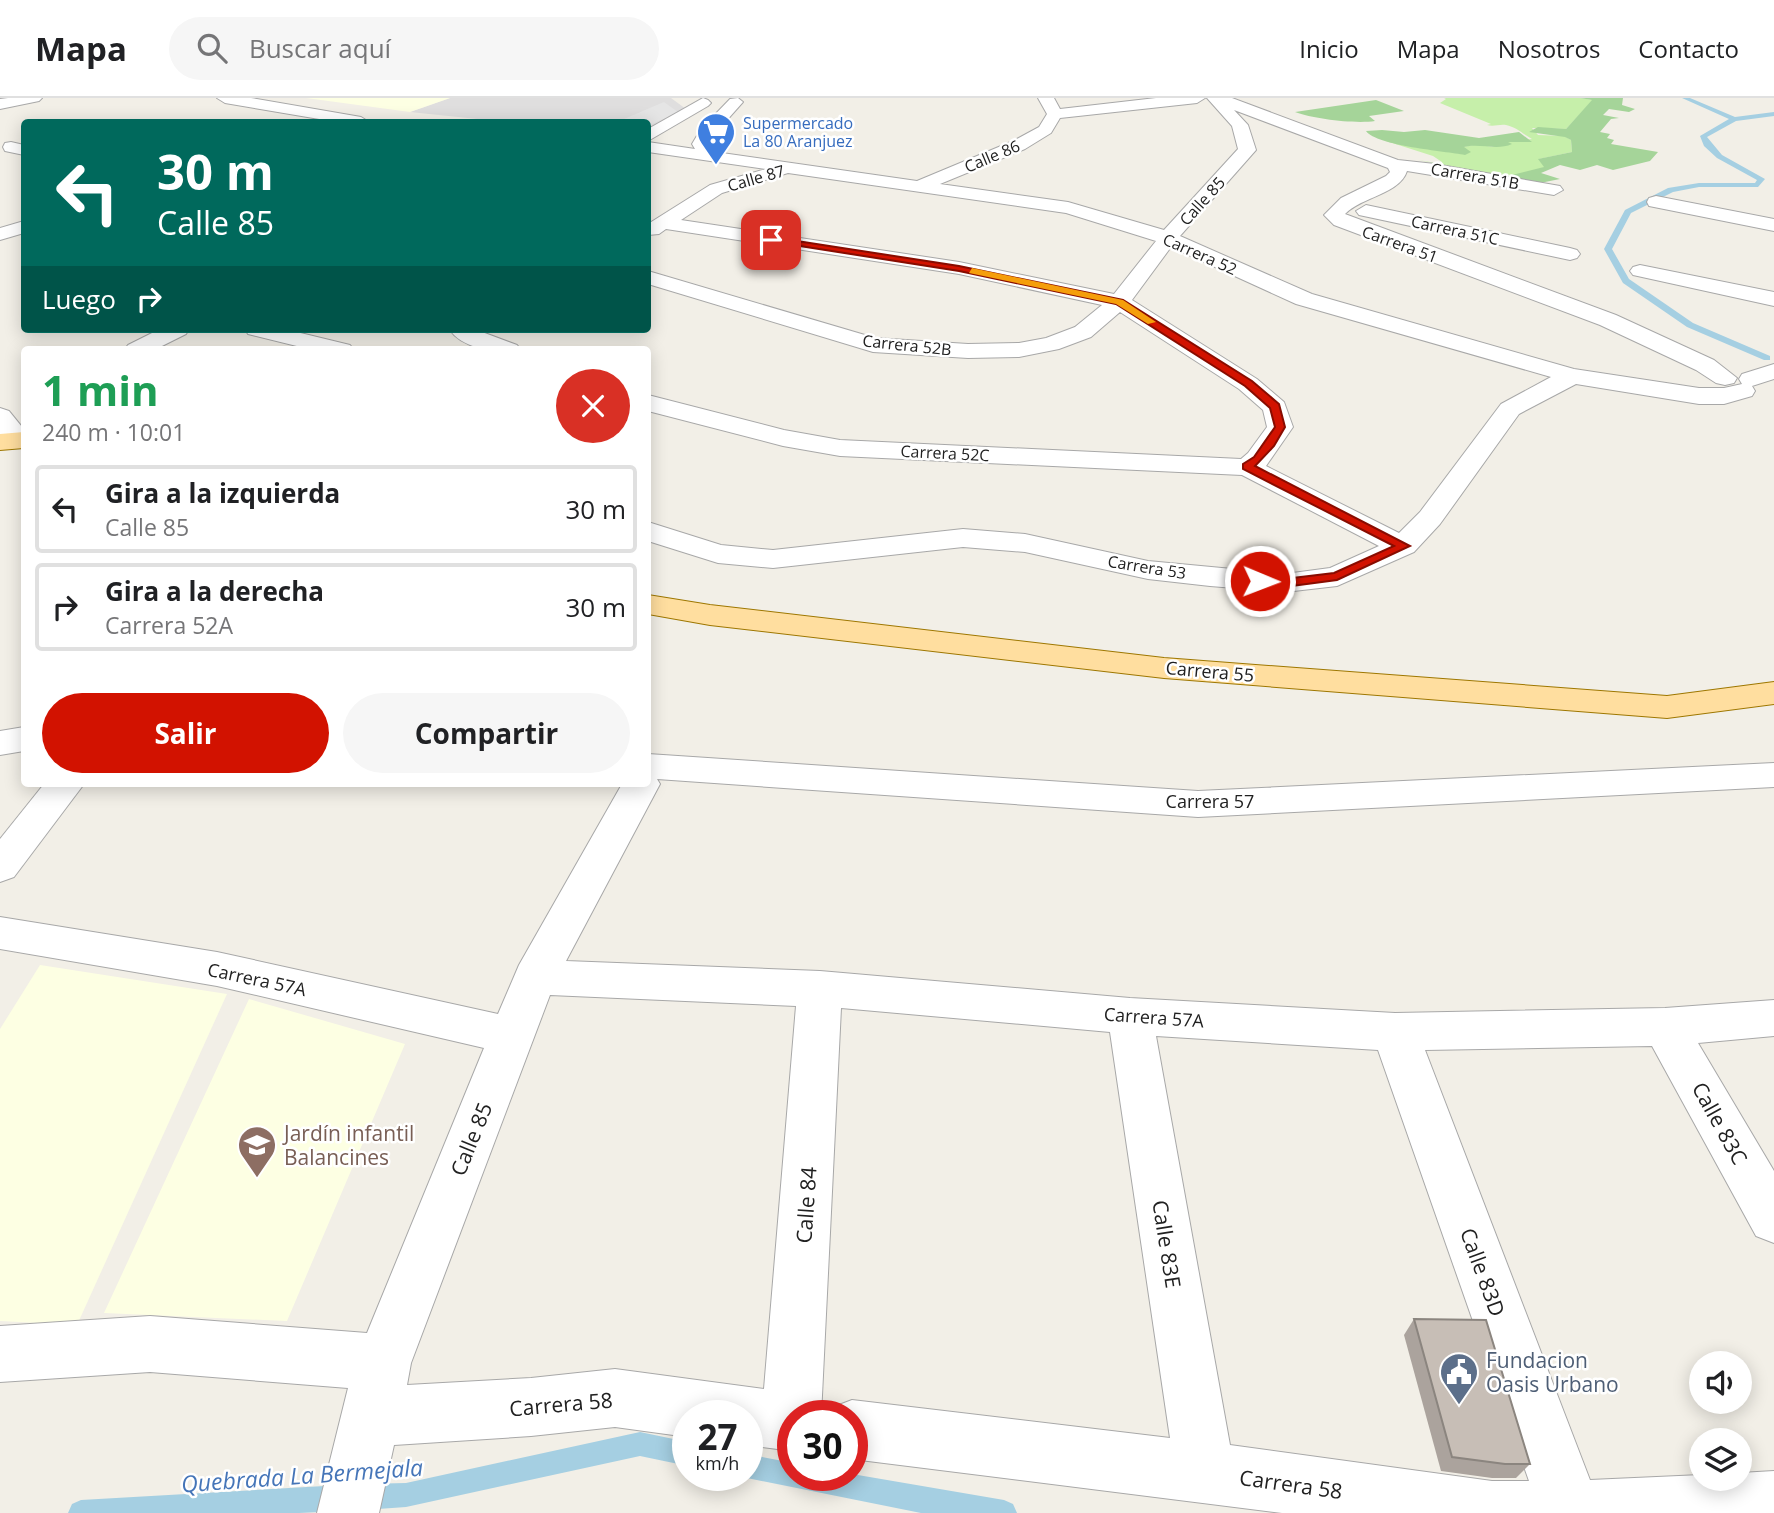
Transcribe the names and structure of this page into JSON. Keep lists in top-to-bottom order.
{
  "streets": {
    "main road": ["Carrera 55"],
    "street": [
      "Calle 86",
      "Carrera 51B",
      "Calle 87",
      "Calle 85",
      "Carrera 51C",
      "Carrera 51",
      "Carrera 52",
      "Carrera 52B",
      "Carrera 52C",
      "Carrera 53",
      "Carrera 57",
      "Carrera 57A",
      "Calle 83C",
      "Calle 84",
      "Calle 83E",
      "Calle 83D",
      "Carrera 58"
    ]
  },
  "crossings": [
    ["Calle 86", "Carrera 52"],
    ["Carrera 51B", "Carrera 51"],
    ["Calle 87", "Carrera 52"],
    ["Calle 85", "Carrera 52"],
    ["Calle 85", "Carrera 52B"],
    ["Calle 85", "Carrera 57A"],
    ["Calle 85", "Carrera 58"],
    ["Carrera 51C", "Carrera 51"],
    ["Carrera 51", "Carrera 52"],
    ["Carrera 52", "Carrera 53"],
    ["Carrera 57A", "Calle 83C"],
    ["Carrera 57A", "Calle 84"],
    ["Carrera 57A", "Calle 83E"],
    ["Carrera 57A", "Calle 83D"],
    ["Calle 83E", "Carrera 58"],
    ["Calle 83D", "Carrera 58"]
  ],
  "water": ["Quebrada La Bermejala"],
  "places": {
    "supermarket": ["Supermercado La 80 Aranjuez"],
    "school or university": ["Jardín infantil Balancines"],
    "public building": ["Fundacion Oasis Urbano"]
  },
  "page": {
    "header": "Mapa",
    "search": "Buscar aquí",
    "nav": [
      "Inicio",
      "Mapa",
      "Nosotros",
      "Contacto"
    ],
    "turn": ["30 m", "Calle 85"],
    "then": "Luego",
    "heading": ["1 min", "240 m · 10:01"],
    "list": [
      {
        "name": "Gira a la izquierda",
        "note": "Calle 85",
        "value": "30 m"
      },
      {
        "name": "Gira a la derecha",
        "note": "Carrera 52A",
        "value": "30 m"
      }
    ],
    "buttons": ["Salir", "Compartir"],
    "speed": "27 km/h",
    "limit": "30"
  }
}
